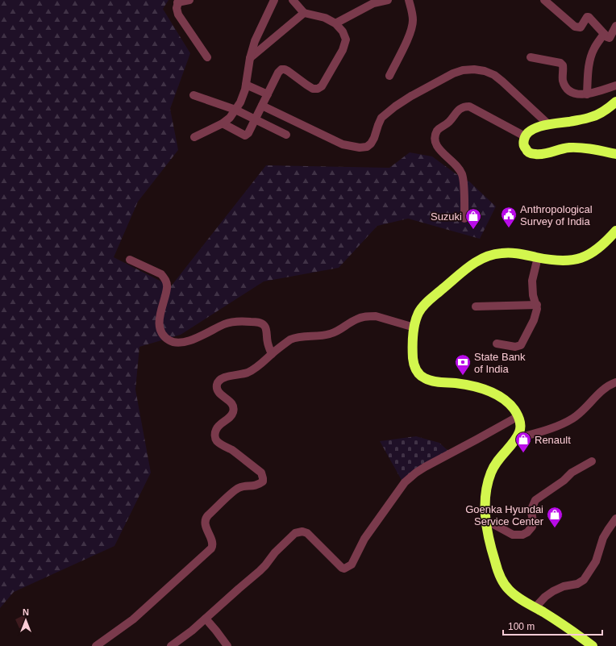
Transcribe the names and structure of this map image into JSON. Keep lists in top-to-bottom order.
{
  "places": {
    "public building": ["Anthropological Survey of India"],
    "shop": ["Suzuki", "Renault", "Goenka Hyundai Service Center"],
    "bank": ["State Bank of India"]
  },
  "scale_bar": "100 m",
  "north": "top"
}
